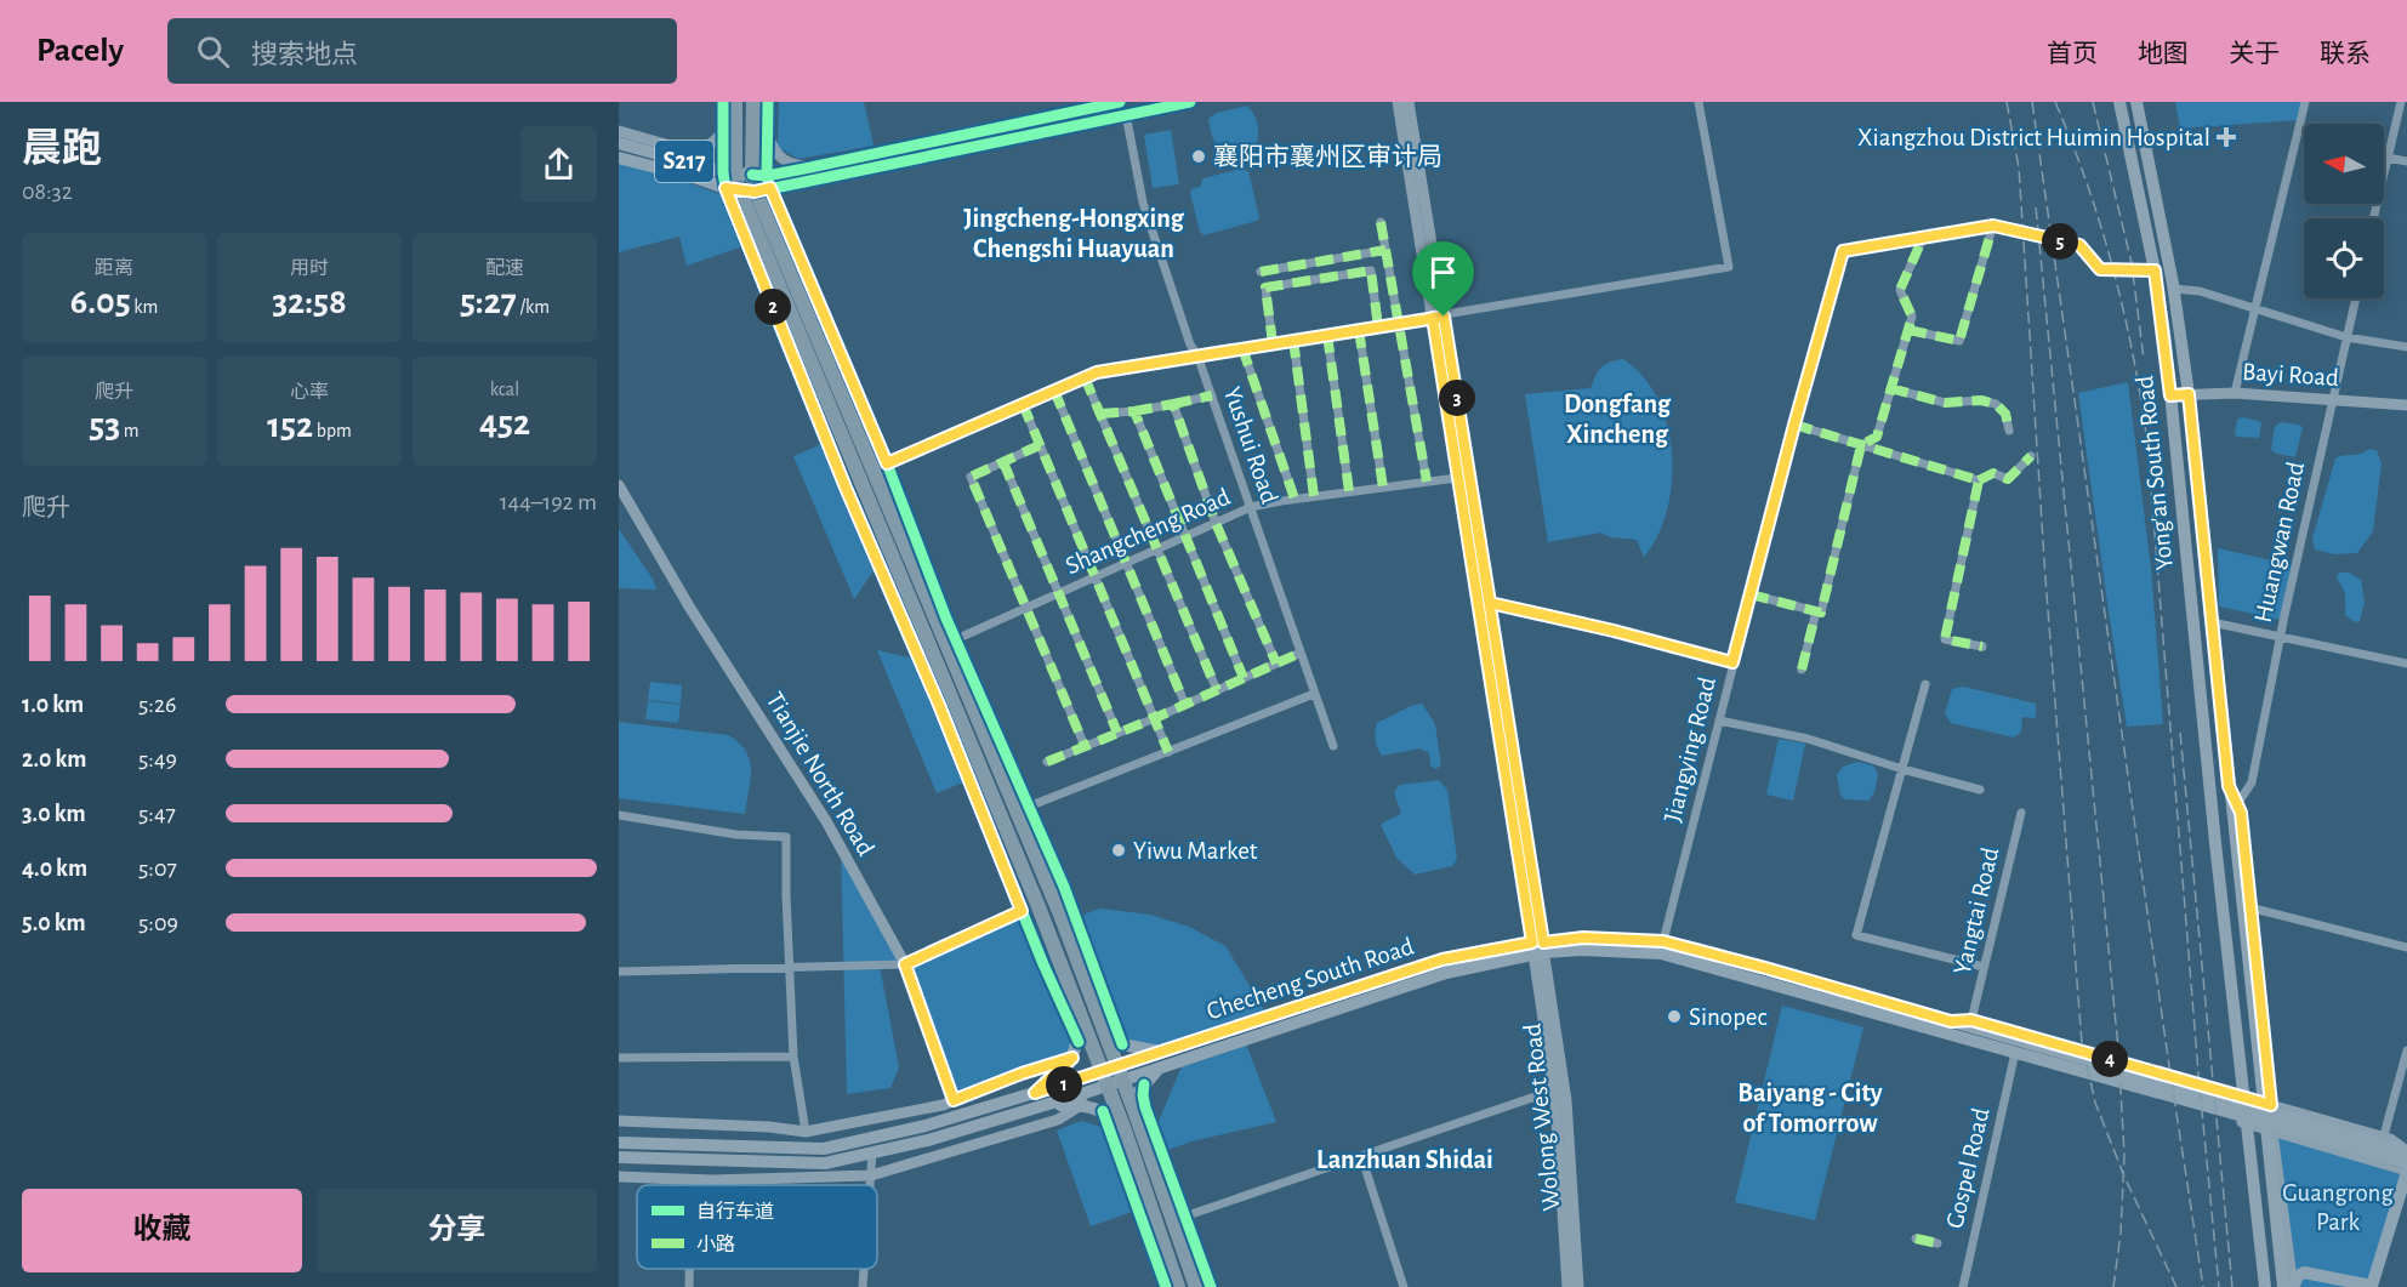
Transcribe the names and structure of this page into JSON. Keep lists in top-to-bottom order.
{
  "streets": {
    "main road": ["S217", "Yong'an South Road", "Checheng South Road"],
    "street": [
      "Bayi Road",
      "Yushui Road",
      "Shangcheng Road",
      "Huangwan Road",
      "Jiangying Road",
      "Tianjie North Road",
      "Yangtai Road",
      "Wolong West Road",
      "Gospel Road"
    ]
  },
  "crossings": [
    ["S217", "Yushui Road"],
    ["Bayi Road", "Yong'an South Road"],
    ["Bayi Road", "Huangwan Road"],
    ["Yushui Road", "Shangcheng Road"],
    ["Yong'an South Road", "Jiangying Road"],
    ["Jiangying Road", "Checheng South Road"],
    ["Checheng South Road", "Wolong West Road"]
  ],
  "districts": [
    "Jingcheng-Hongxing Chengshi Huayuan",
    "Dongfang Xincheng",
    "Baiyang - City of Tomorrow",
    "Lanzhuan Shidai"
  ],
  "parks": ["Guangrong Park"],
  "places": {
    "health": ["Xiangzhou District Huimin Hospital"],
    "other": ["襄阳市襄州区审计局", "Yiwu Market", "Sinopec"]
  },
  "legend": ["自行车道", "小路"],
  "north": "left",
  "page": {
    "header": "Pacely",
    "search": "搜索地点",
    "nav": [
      "首页",
      "地图",
      "关于",
      "联系"
    ],
    "heading": ["晨跑", "08:32"],
    "pins": [
      "5",
      "2",
      "3",
      "4",
      "1"
    ],
    "stats": [
      ["距离", "6.05 km"],
      ["用时", "32:58"],
      ["配速", "5:27 /km"],
      ["爬升", "53 m"],
      ["心率", "152 bpm"],
      ["kcal", "452"]
    ],
    "chart": ["爬升", "144–192 m"],
    "list": [
      {
        "name": "1.0 km",
        "note": "5:26"
      },
      {
        "name": "2.0 km",
        "note": "5:49"
      },
      {
        "name": "3.0 km",
        "note": "5:47"
      },
      {
        "name": "4.0 km",
        "note": "5:07"
      },
      {
        "name": "5.0 km",
        "note": "5:09"
      }
    ],
    "buttons": ["收藏", "分享"]
  }
}
